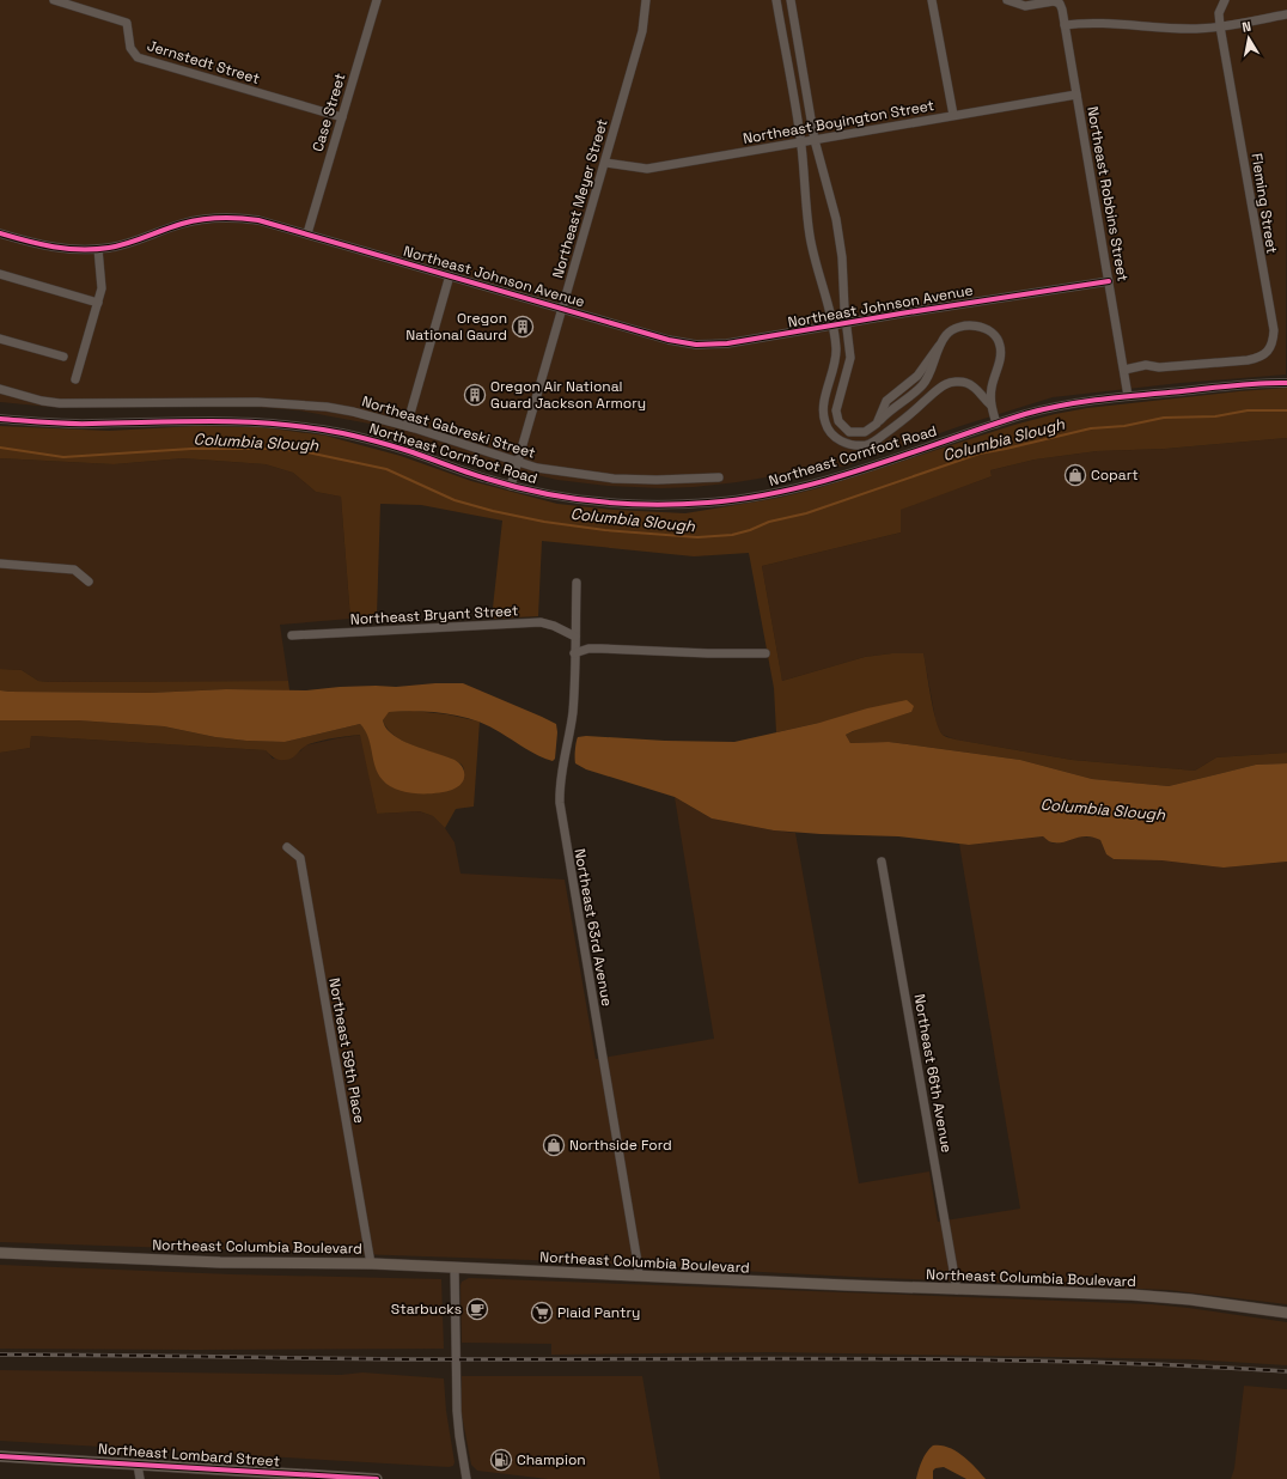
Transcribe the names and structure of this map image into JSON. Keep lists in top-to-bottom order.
{
  "streets": {
    "main road": ["Northeast Columbia Boulevard", "Northeast Lombard Street"],
    "street": [
      "Jernstedt Street",
      "Case Street",
      "Northeast Boyington Street",
      "Northeast Robbins Street",
      "Northeast Meyer Street",
      "Fleming Street",
      "Northeast Johnson Avenue",
      "Northeast Gabreski Street",
      "Northeast Cornfoot Road",
      "Northeast Bryant Street",
      "Northeast 63rd Avenue",
      "Northeast 59th Place",
      "Northeast 66th Avenue"
    ]
  },
  "crossings": [
    ["Jernstedt Street", "Case Street"],
    ["Case Street", "Northeast Johnson Avenue"],
    ["Northeast Boyington Street", "Northeast Robbins Street"],
    ["Northeast Boyington Street", "Northeast Meyer Street"],
    ["Northeast Robbins Street", "Fleming Street"],
    ["Northeast Robbins Street", "Northeast Johnson Avenue"],
    ["Northeast Robbins Street", "Northeast Cornfoot Road"],
    ["Northeast Meyer Street", "Northeast Johnson Avenue"],
    ["Northeast Meyer Street", "Northeast Gabreski Street"],
    ["Northeast Meyer Street", "Northeast Cornfoot Road"],
    ["Northeast Bryant Street", "Northeast 63rd Avenue"],
    ["Northeast 63rd Avenue", "Northeast Columbia Boulevard"],
    ["Northeast 59th Place", "Northeast Columbia Boulevard"],
    ["Northeast 66th Avenue", "Northeast Columbia Boulevard"]
  ],
  "water": ["Columbia Slough"],
  "places": {
    "building": ["Oregon National Gaurd", "Oregon Air National Guard Jackson Armory"],
    "shop": ["Copart", "Northside Ford"],
    "cafe": ["Starbucks"],
    "supermarket": ["Plaid Pantry"],
    "fuel station": ["Champion"]
  },
  "north": "top"
}
